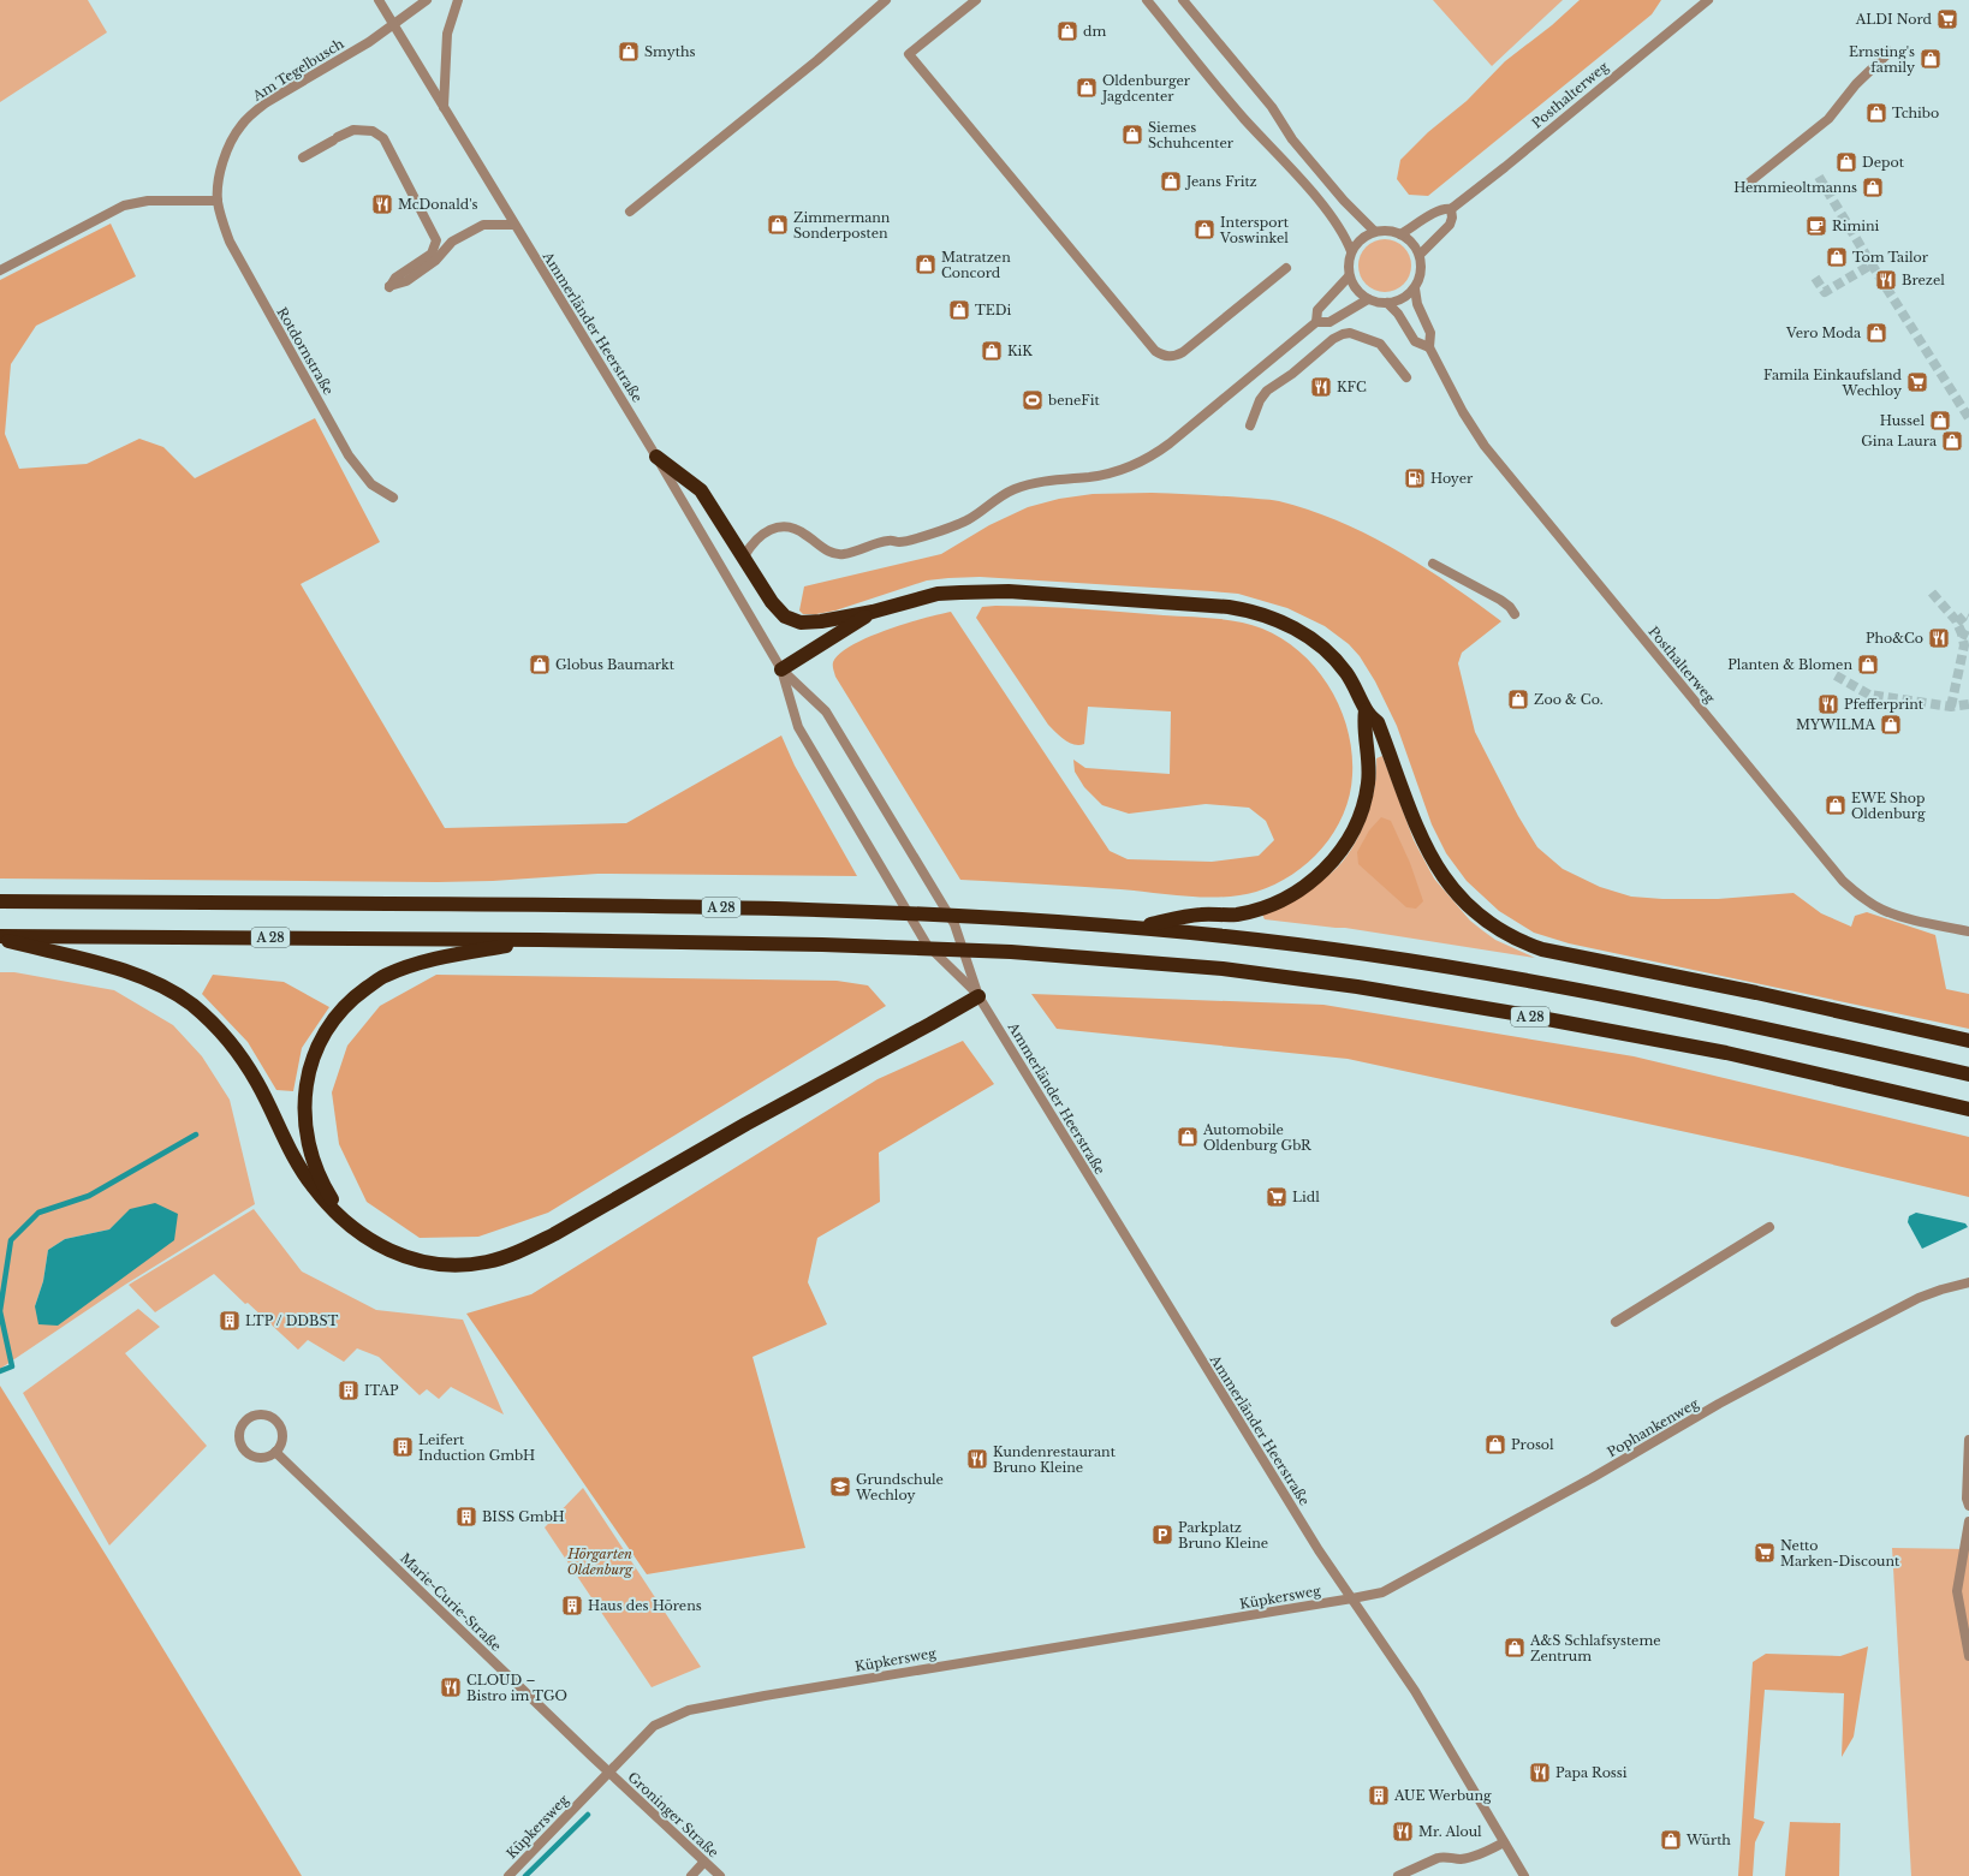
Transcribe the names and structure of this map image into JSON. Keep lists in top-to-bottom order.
{
  "streets": {
    "highway": ["A 28"],
    "street": [
      "Am Tegelbusch",
      "Posthalterweg",
      "Ammerländer Heerstraße",
      "Rotdornstraße",
      "Pophankenweg",
      "Küpkersweg",
      "Marie-Curie-Straße",
      "Groninger Straße"
    ]
  },
  "crossings": [
    ["Am Tegelbusch", "Ammerländer Heerstraße"],
    ["Am Tegelbusch", "Rotdornstraße"],
    ["Ammerländer Heerstraße", "Pophankenweg"],
    ["Ammerländer Heerstraße", "Küpkersweg"],
    ["Pophankenweg", "Küpkersweg"],
    ["Küpkersweg", "Marie-Curie-Straße"],
    ["Küpkersweg", "Groninger Straße"],
    ["Marie-Curie-Straße", "Groninger Straße"]
  ],
  "parks": ["Hörgarten Oldenburg"],
  "places": {
    "supermarket": [
      "ALDI Nord",
      "Famila Einkaufsland Wechloy",
      "Lidl",
      "Netto Marken-Discount"
    ],
    "shop": [
      "dm",
      "Smyths",
      "Ernsting's family",
      "Oldenburger Jagdcenter",
      "Tchibo",
      "Siemes Schuhcenter",
      "Depot",
      "Jeans Fritz",
      "Hemmieoltmanns",
      "Zimmermann Sonderposten",
      "Intersport Voswinkel",
      "Tom Tailor",
      "Matratzen Concord",
      "TEDi",
      "Vero Moda",
      "KiK",
      "Hussel",
      "Gina Laura",
      "Globus Baumarkt",
      "Planten & Blomen",
      "Zoo & Co.",
      "MYWILMA",
      "EWE Shop Oldenburg",
      "Automobile Oldenburg GbR",
      "Prosol",
      "A&S Schlafsysteme Zentrum",
      "Würth"
    ],
    "restaurant": [
      "McDonald's",
      "Brezel",
      "KFC",
      "Pho&Co",
      "Pfefferprint",
      "Kundenrestaurant Bruno Kleine",
      "CLOUD – Bistro im TGO",
      "Papa Rossi",
      "Mr. Aloul"
    ],
    "cafe": ["Rimini"],
    "sports": ["beneFit"],
    "fuel station": ["Hoyer"],
    "building": [
      "LTP / DDBST",
      "ITAP",
      "Leifert Induction GmbH",
      "BISS GmbH",
      "Haus des Hörens",
      "AUE Werbung"
    ],
    "school or university": ["Grundschule Wechloy"],
    "parking": ["Parkplatz Bruno Kleine"]
  }
}
